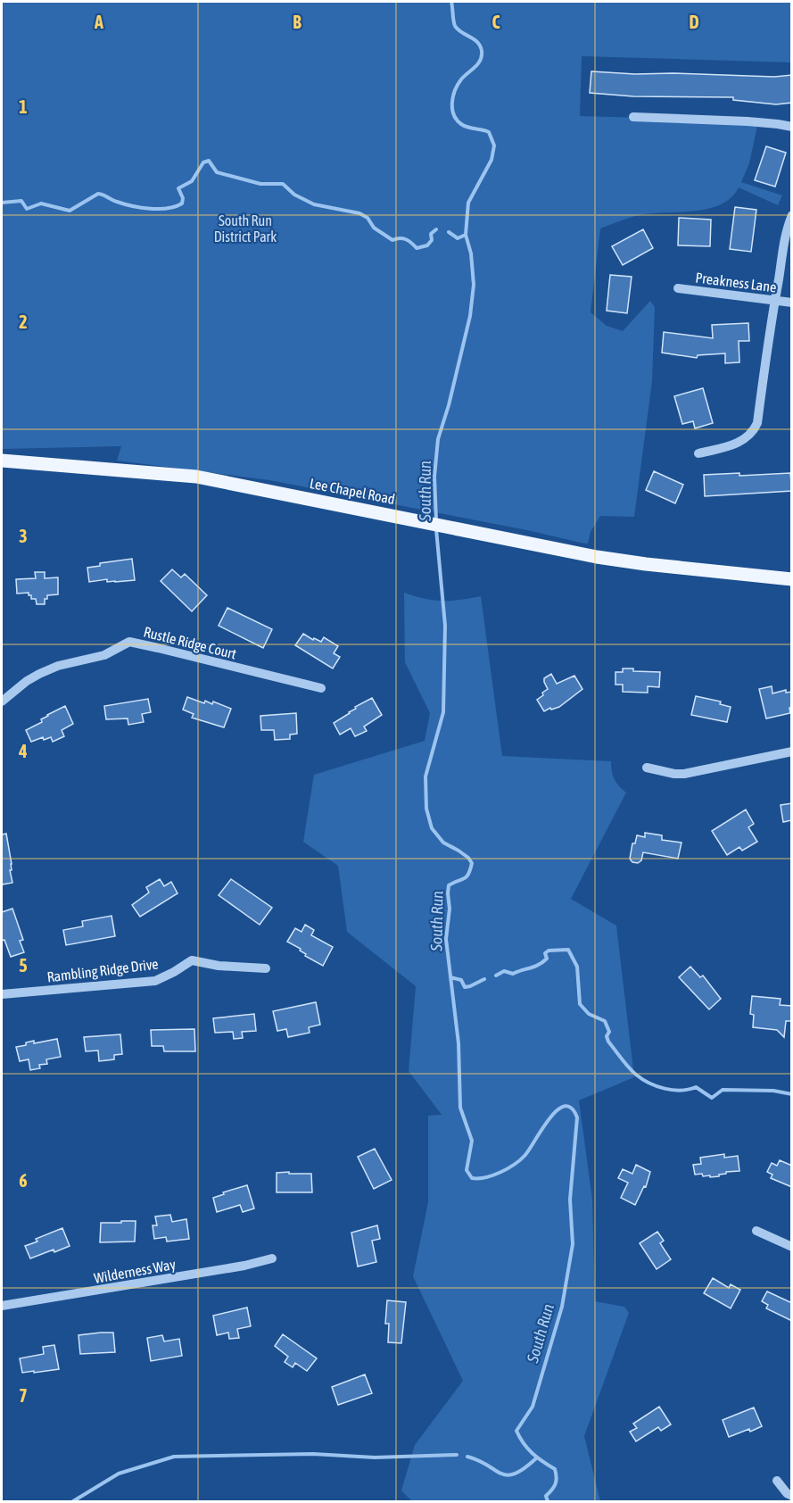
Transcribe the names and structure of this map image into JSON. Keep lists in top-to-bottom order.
{
  "streets": {
    "main road": ["Lee Chapel Road"],
    "street": [
      "Preakness Lane",
      "Rustle Ridge Court",
      "Rambling Ridge Drive",
      "Wilderness Way"
    ]
  },
  "water": ["South Run"],
  "parks": ["South Run District Park"],
  "grid": {
    "columns": [
      "A",
      "B",
      "C",
      "D"
    ],
    "rows": [
      "1",
      "2",
      "3",
      "4",
      "5",
      "6",
      "7"
    ]
  }
}
